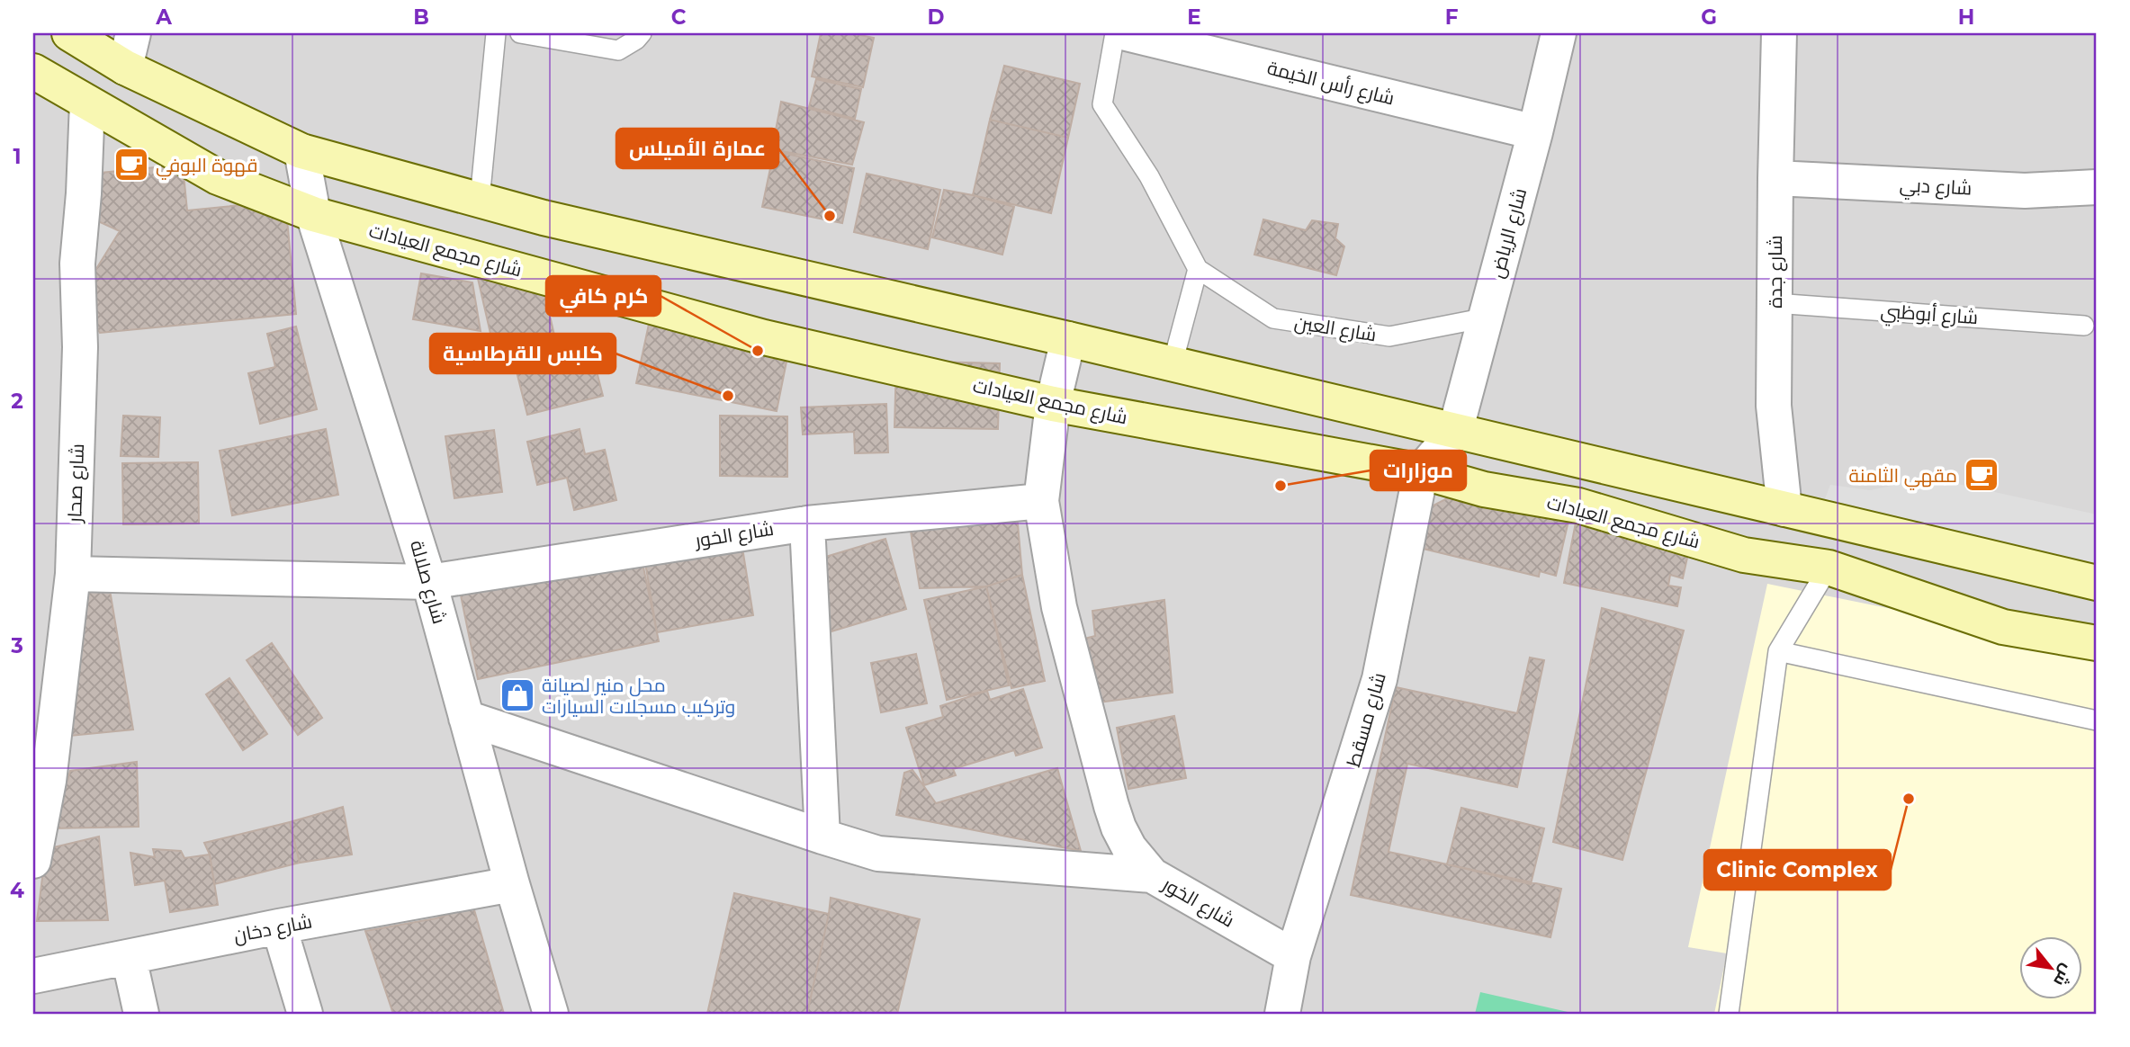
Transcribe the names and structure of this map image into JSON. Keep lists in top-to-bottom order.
{
  "streets": {
    "main road": ["شارع مجمع العيادات"],
    "street": [
      "شارع رأس الخيمة",
      "شارع دبي",
      "شارع الرياض",
      "شارع جدة",
      "شارع صحار",
      "شارع الخور",
      "شارع صلالة",
      "شارع مسقط",
      "شارع دخان"
    ],
    "lane": ["شارع أبوظبي", "شارع العين"]
  },
  "crossings": [
    ["شارع رأس الخيمة", "شارع الرياض"],
    ["شارع دبي", "شارع جدة"],
    ["شارع الرياض", "شارع العين"],
    ["شارع الرياض", "شارع مسقط"],
    ["شارع مجمع العيادات", "شارع صحار"],
    ["شارع مجمع العيادات", "شارع الخور"],
    ["شارع مجمع العيادات", "شارع صلالة"],
    ["شارع مجمع العيادات", "شارع مسقط"],
    ["شارع جدة", "شارع أبوظبي"],
    ["شارع صحار", "شارع الخور"],
    ["شارع الخور", "شارع صلالة"],
    ["شارع الخور", "شارع مسقط"],
    ["شارع صلالة", "شارع دخان"]
  ],
  "places": {
    "cafe": ["قهوة البوفي", "مقهي الثامنة"],
    "other": [
      "عمارة الأميلس",
      "كرم كافي",
      "كلبس للقرطاسية",
      "موزارات",
      "Clinic Complex"
    ],
    "shop": ["محل منير لصيانة وتركيب مسجلات السيارات"]
  },
  "north": "bottom right",
  "grid": {
    "columns": [
      "A",
      "B",
      "C",
      "D",
      "E",
      "F",
      "G",
      "H"
    ],
    "rows": [
      "1",
      "2",
      "3",
      "4"
    ]
  }
}
